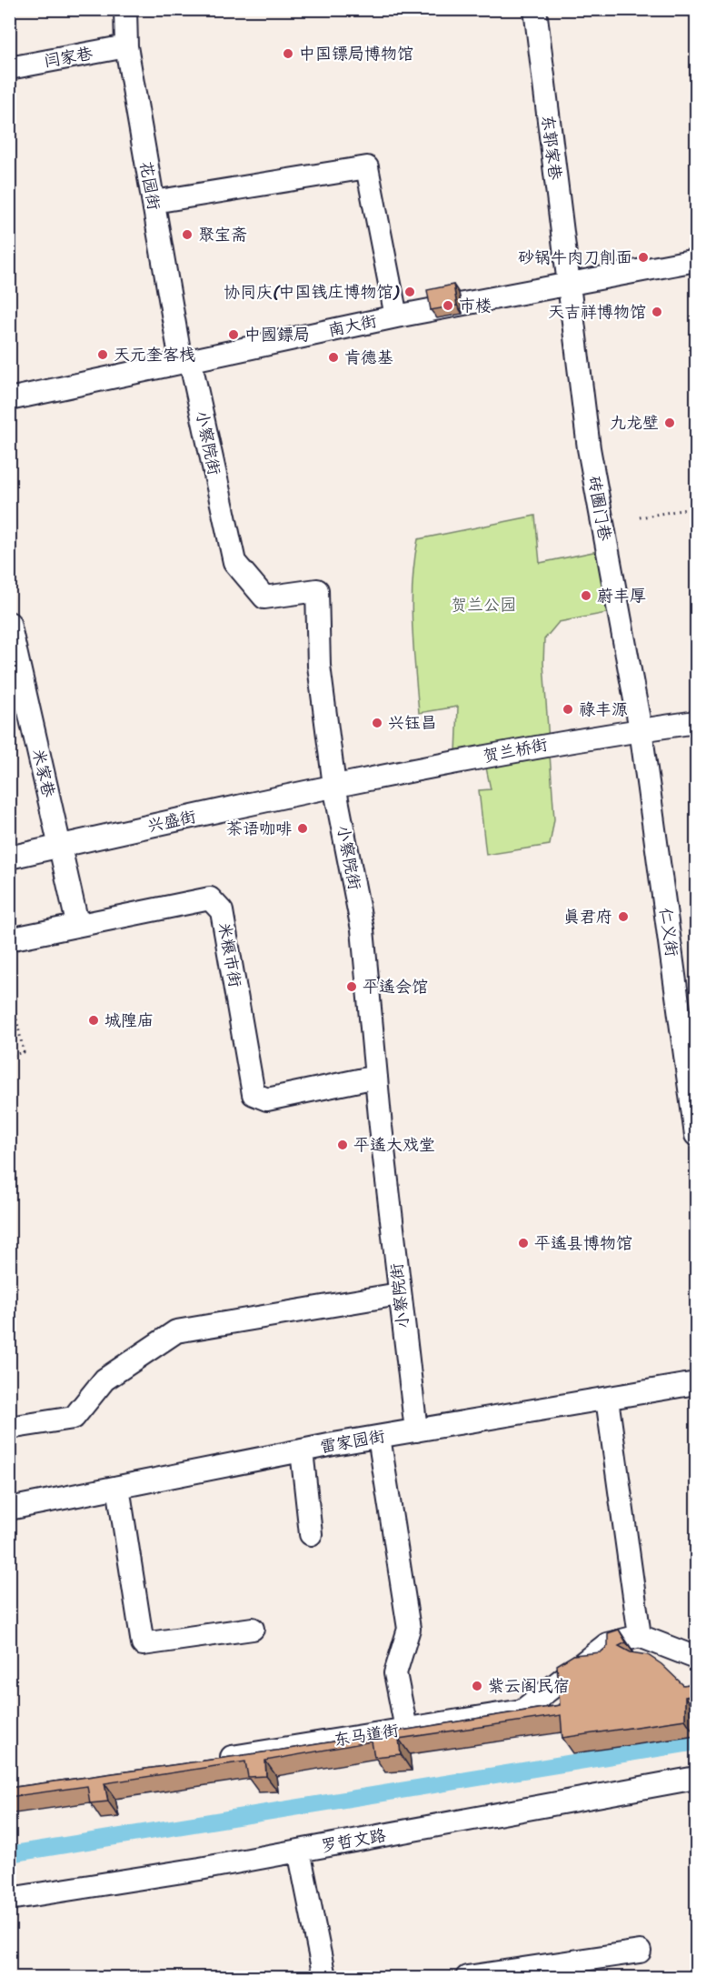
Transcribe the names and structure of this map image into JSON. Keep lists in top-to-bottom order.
{
  "streets": {
    "street": [
      "闫家巷",
      "东郭家巷",
      "花园街",
      "南大街",
      "小察院街",
      "砖圈门巷",
      "贺兰桥街",
      "米家巷",
      "兴盛街",
      "仁义街",
      "米粮市街",
      "雷家园街",
      "东马道街",
      "罗哲文路"
    ]
  },
  "crossings": [
    ["闫家巷", "花园街"],
    ["东郭家巷", "南大街"],
    ["东郭家巷", "砖圈门巷"],
    ["花园街", "南大街"],
    ["花园街", "小察院街"],
    ["南大街", "小察院街"],
    ["南大街", "砖圈门巷"],
    ["小察院街", "贺兰桥街"],
    ["小察院街", "兴盛街"],
    ["小察院街", "米粮市街"],
    ["小察院街", "雷家园街"],
    ["砖圈门巷", "贺兰桥街"],
    ["砖圈门巷", "仁义街"],
    ["贺兰桥街", "兴盛街"],
    ["贺兰桥街", "仁义街"],
    ["米家巷", "兴盛街"],
    ["米家巷", "米粮市街"]
  ],
  "parks": ["贺兰公园"],
  "places": [
    "中国镖局博物馆",
    "聚宝斋",
    "砂锅牛肉刀削面",
    "协同庆(中国钱庄博物馆)",
    "市楼",
    "天吉祥博物馆",
    "中國鏢局",
    "天元奎客栈",
    "肯德基",
    "九龙壁",
    "蔚丰厚",
    "禄丰源",
    "兴钰昌",
    "茶语咖啡",
    "真君府",
    "平遥会馆",
    "城隍庙",
    "平遥大戏堂",
    "平遥县博物馆",
    "紫云阁民宿"
  ]
}
